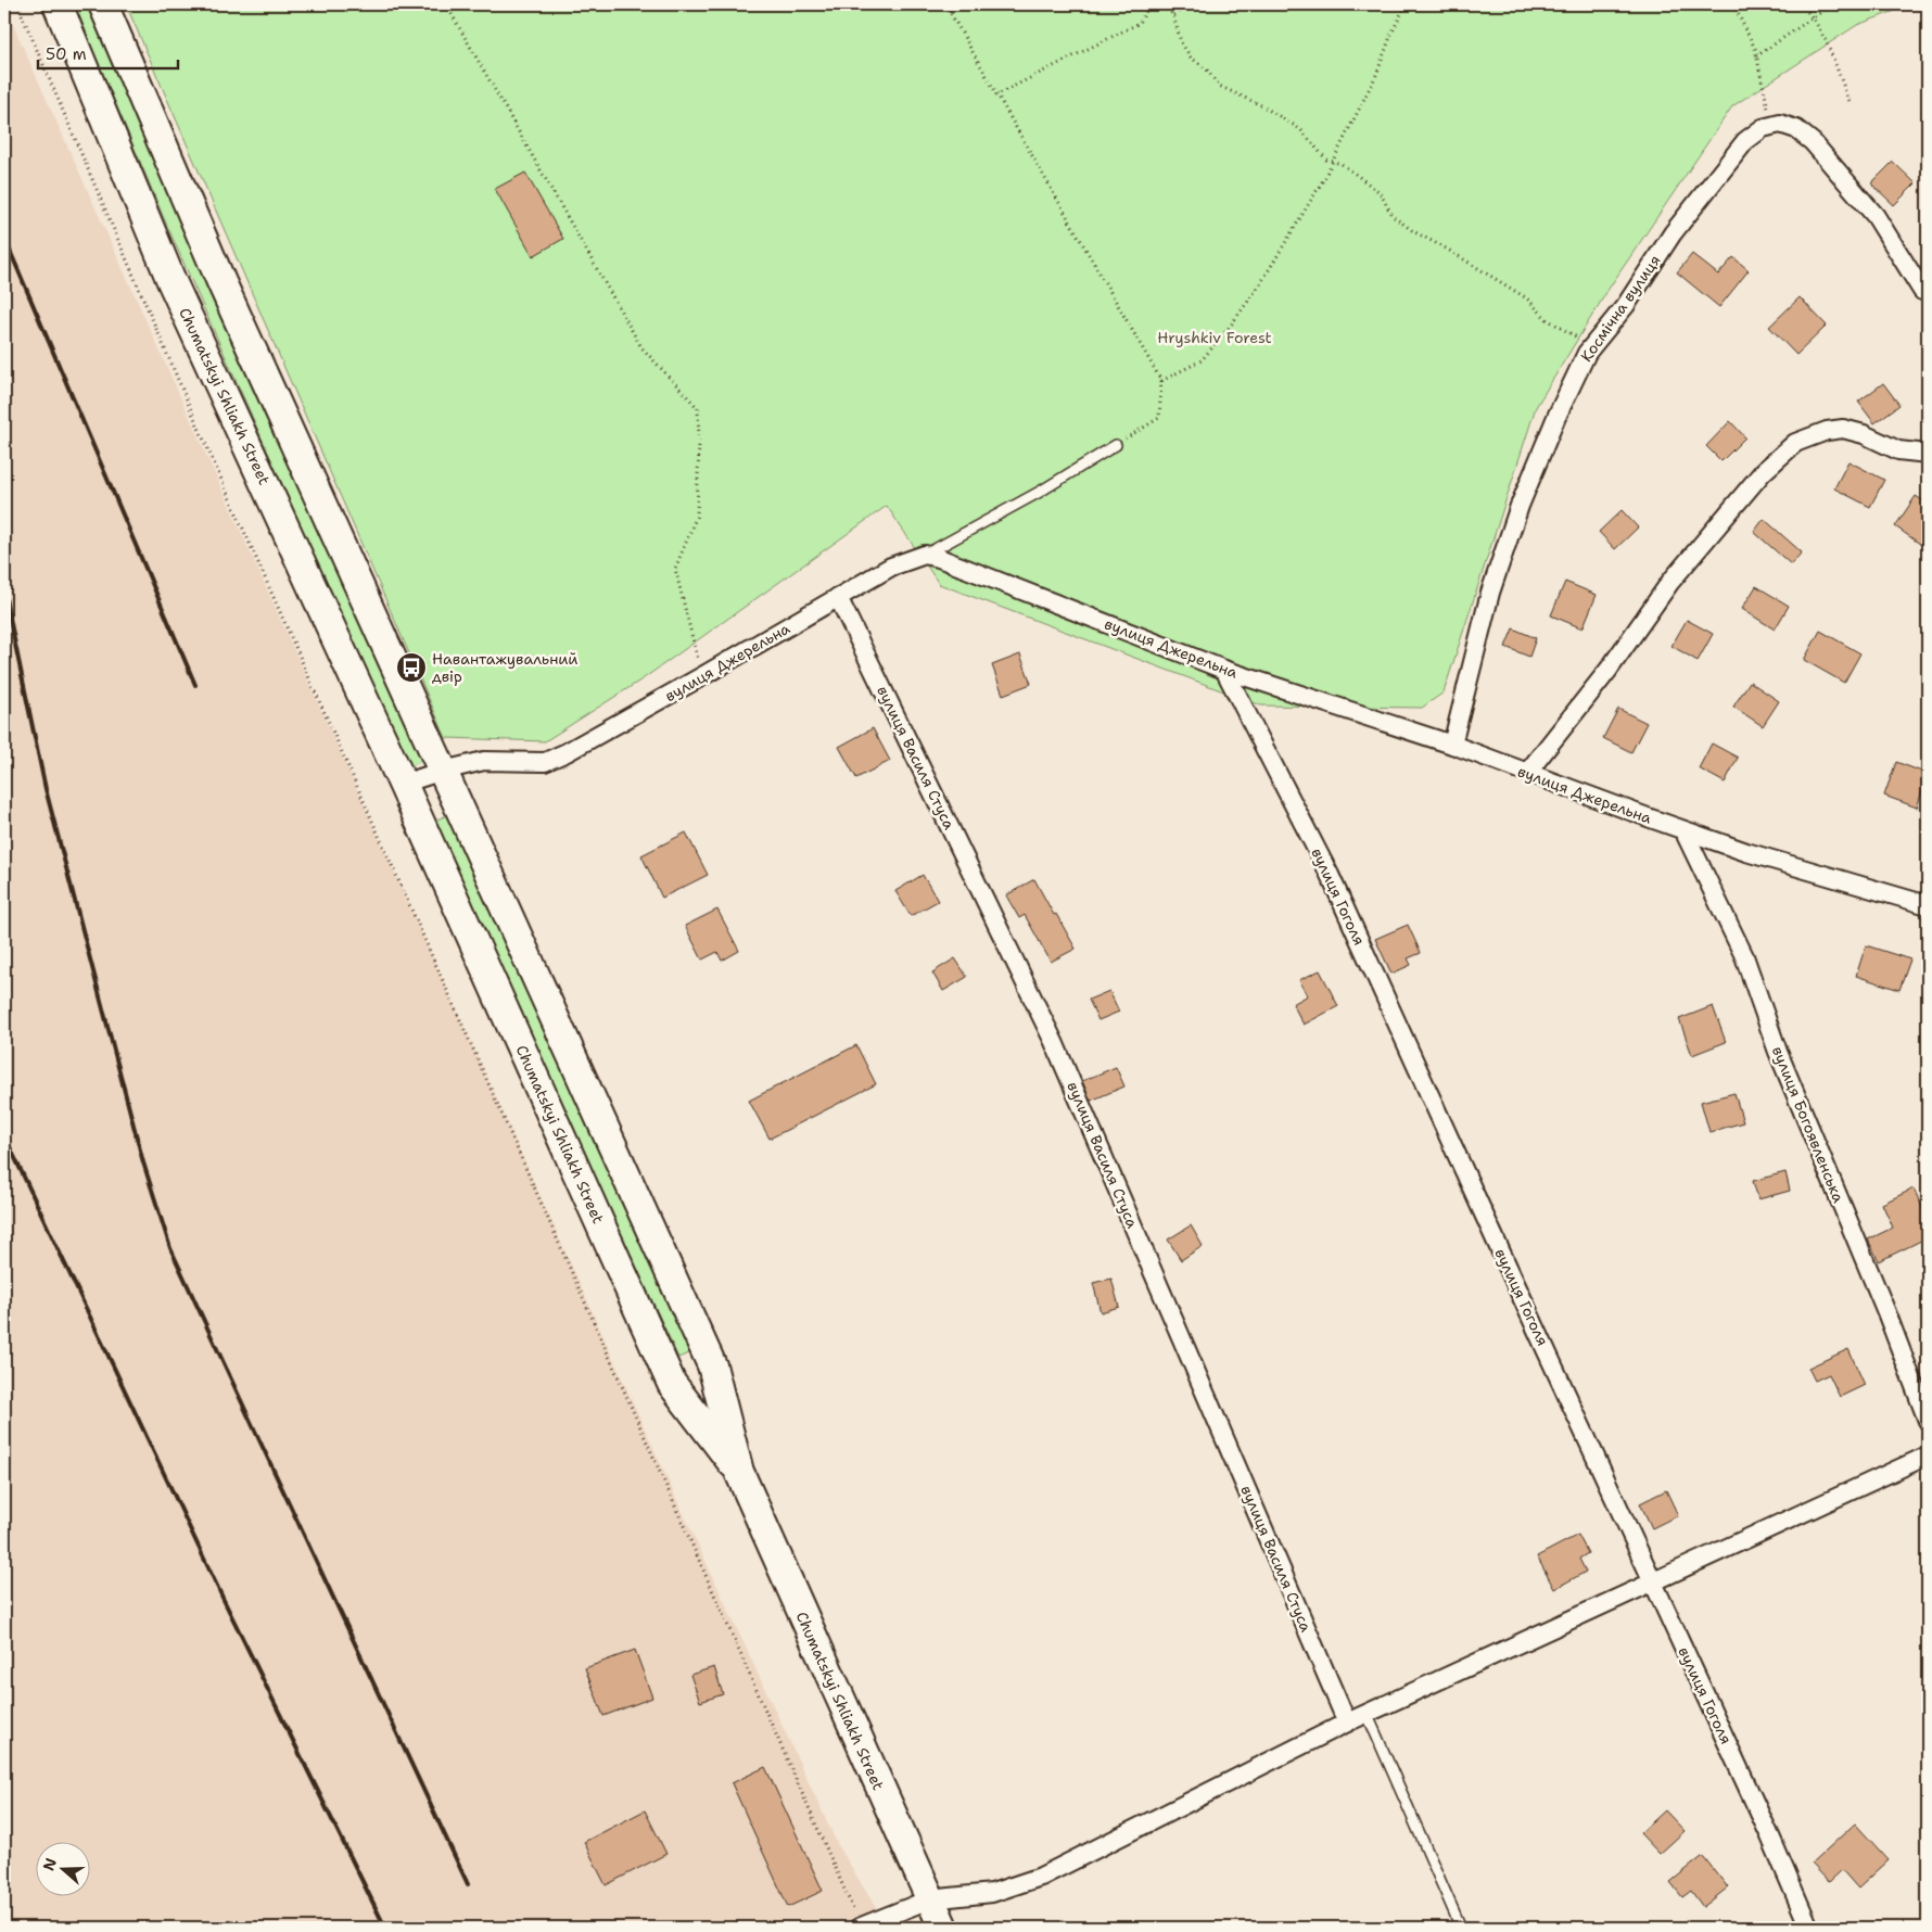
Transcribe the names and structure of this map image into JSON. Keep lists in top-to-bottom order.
{
  "streets": {
    "main road": ["Chumatskyi Shliakh Street"],
    "street": [
      "Космічна вулиця",
      "вулиця Джерельна",
      "вулиця Василя Стуса",
      "вулиця Гоголя",
      "вулиця Богоявленська"
    ]
  },
  "crossings": [
    ["Космічна вулиця", "вулиця Джерельна"],
    ["Chumatskyi Shliakh Street", "вулиця Джерельна"],
    ["вулиця Джерельна", "вулиця Василя Стуса"],
    ["вулиця Джерельна", "вулиця Гоголя"],
    ["вулиця Джерельна", "вулиця Богоявленська"]
  ],
  "parks": ["Hryshkiv Forest"],
  "places": {
    "bus stop": ["Навантажувальний двір"]
  },
  "scale_bar": "50 m",
  "north": "left"
}
